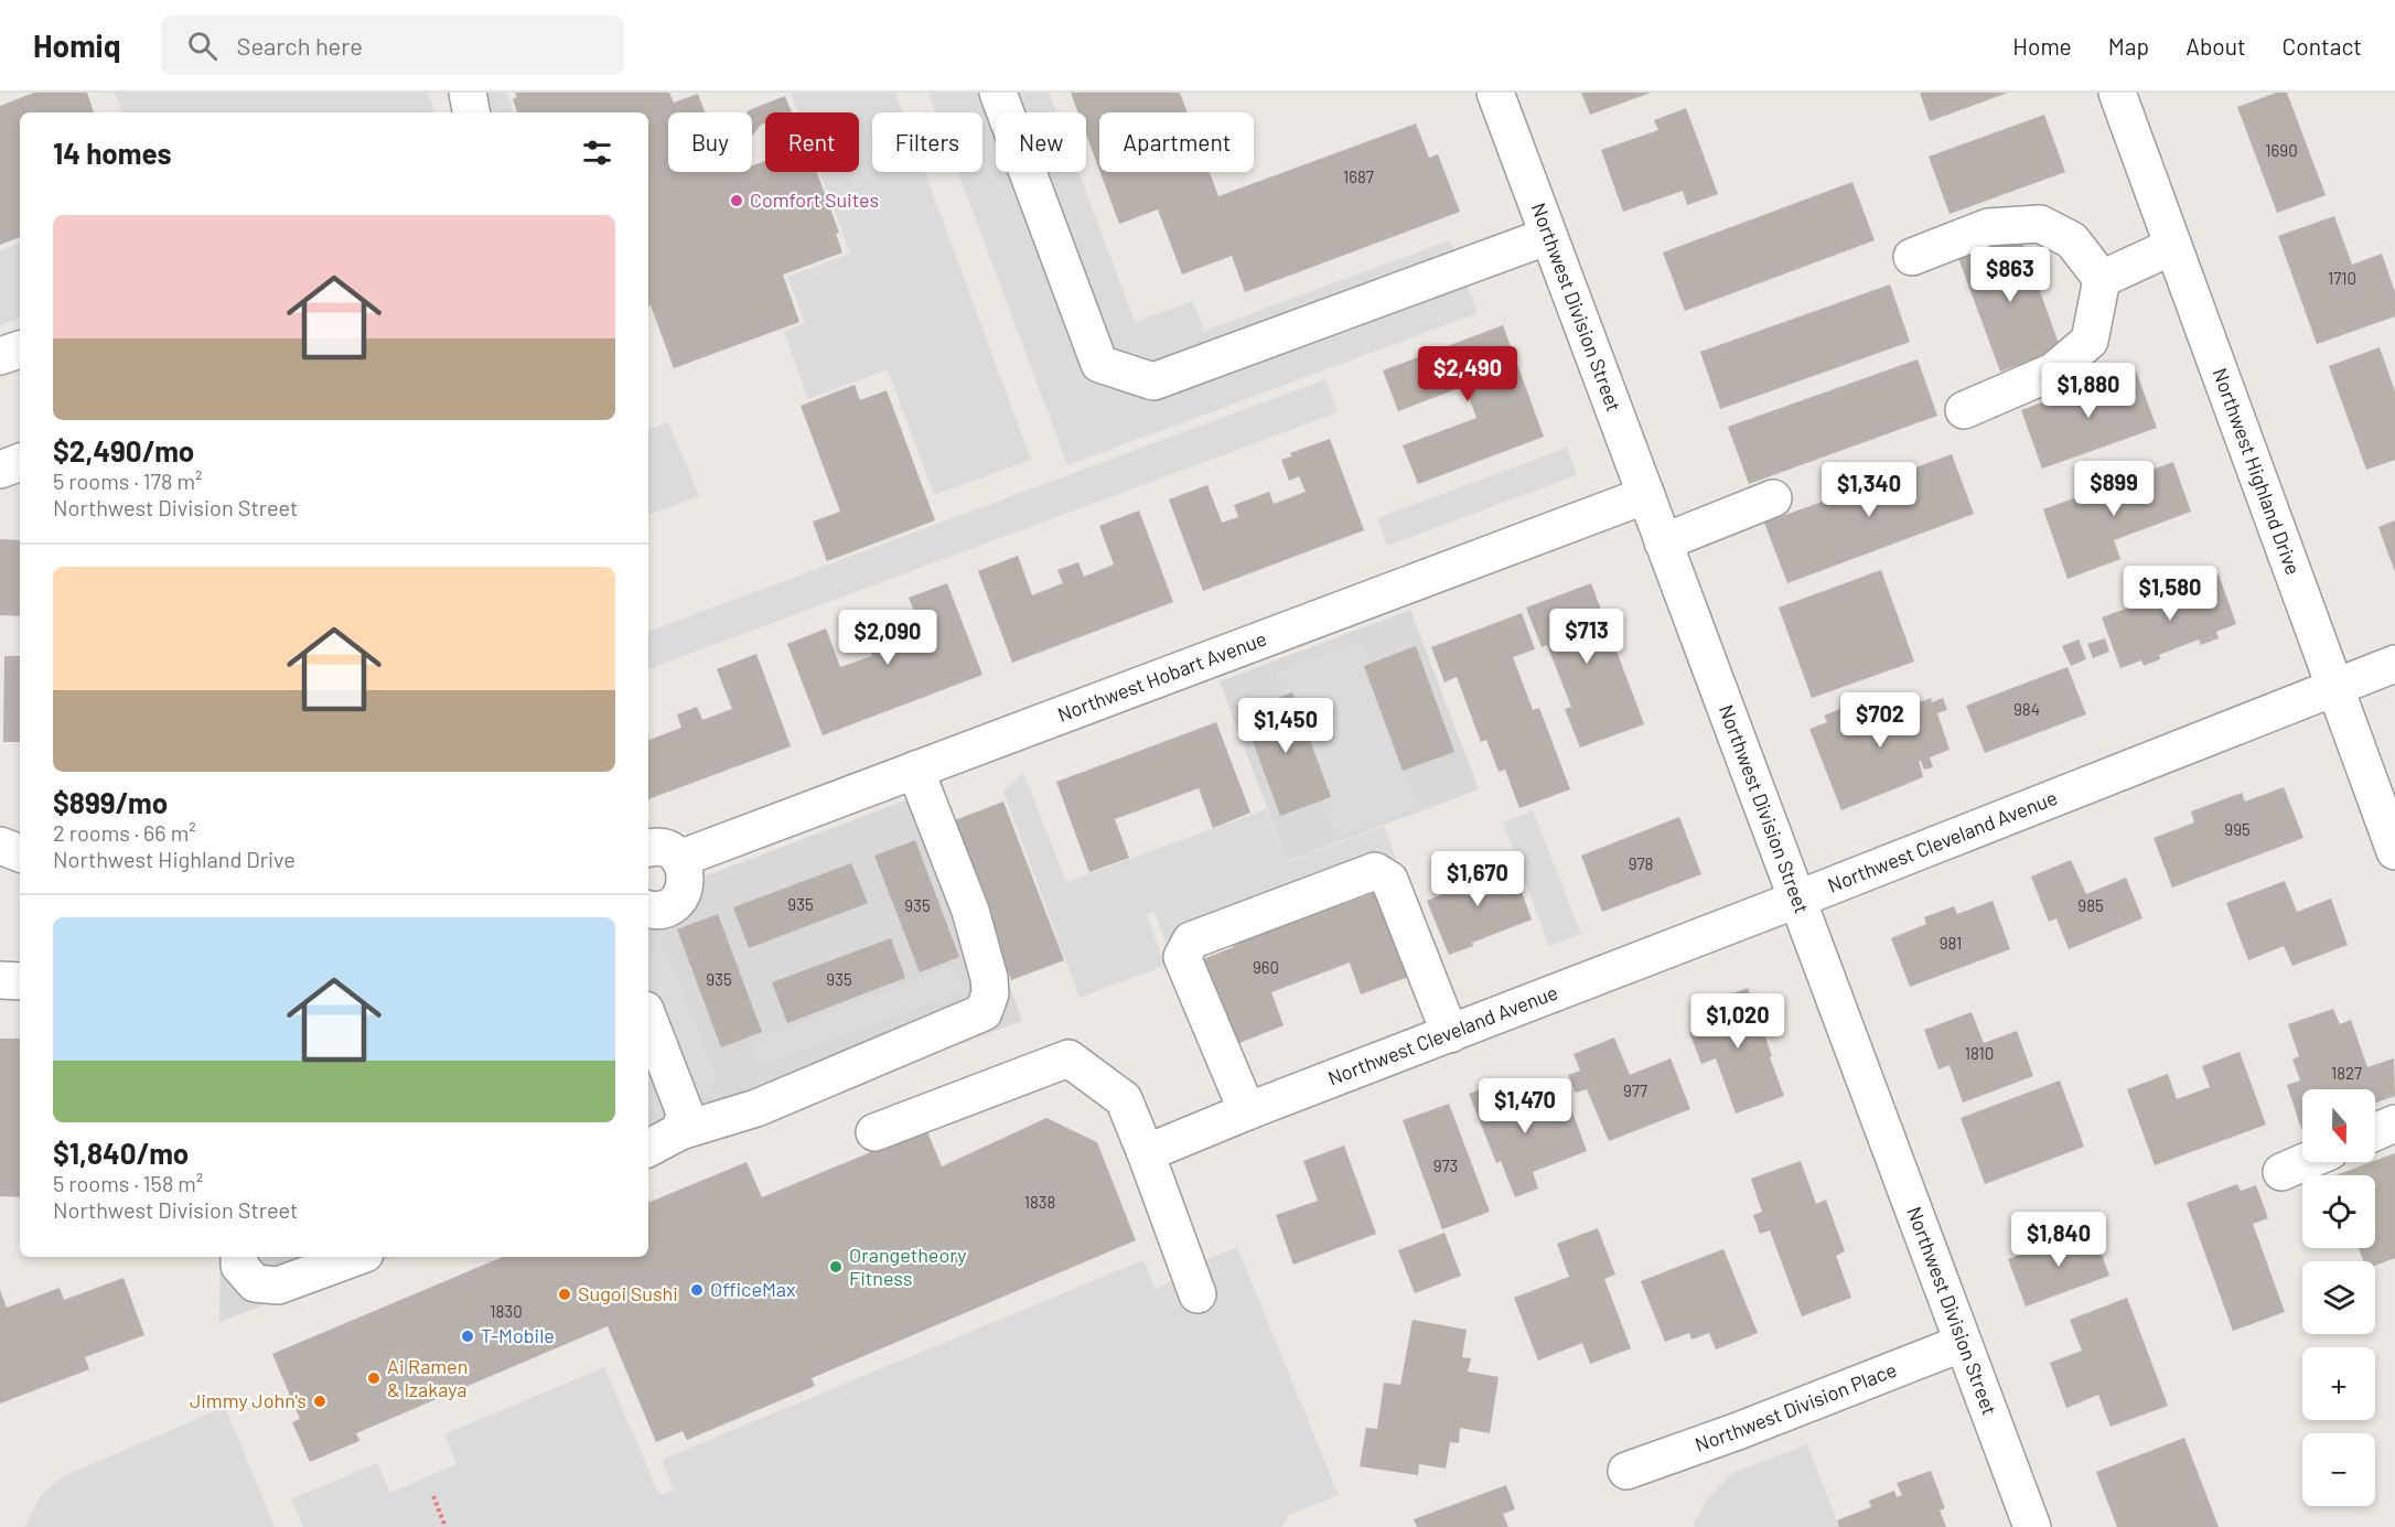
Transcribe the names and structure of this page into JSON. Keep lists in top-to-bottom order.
{
  "streets": {
    "street": [
      "Northwest Division Street",
      "Northwest Highland Drive",
      "Northwest Hobart Avenue",
      "Northwest Cleveland Avenue",
      "Northwest Division Place"
    ]
  },
  "crossings": [
    ["Northwest Division Street", "Northwest Hobart Avenue"],
    ["Northwest Division Street", "Northwest Cleveland Avenue"],
    ["Northwest Division Street", "Northwest Division Place"],
    ["Northwest Highland Drive", "Northwest Cleveland Avenue"]
  ],
  "places": [
    "Comfort Suites",
    "Orangetheory Fitness",
    "OfficeMax",
    "Sugoi Sushi",
    "T-Mobile",
    "Ai Ramen & Izakaya",
    "Jimmy John's"
  ],
  "house_numbers": [
    "1690",
    "1687",
    "1710",
    "984",
    "995",
    "978",
    "935",
    "935",
    "985",
    "981",
    "960",
    "935",
    "935",
    "1810",
    "1827",
    "977",
    "973",
    "1838",
    "1830"
  ],
  "north": "bottom",
  "page": {
    "header": "Homiq",
    "search": "Search here",
    "nav": [
      "Home",
      "Map",
      "About",
      "Contact"
    ],
    "chip": [
      "Buy",
      "Rent",
      "Filters",
      "New",
      "Apartment"
    ],
    "heading": "14 homes",
    "list": [
      {
        "name": "$2,490/mo",
        "note": "5 rooms · 178 m² · Northwest Division Street"
      },
      {
        "name": "$899/mo",
        "note": "2 rooms · 66 m² · Northwest Highland Drive"
      },
      {
        "name": "$1,840/mo",
        "note": "5 rooms · 158 m² · Northwest Division Street"
      }
    ],
    "price": [
      "$863",
      "$2,490",
      "$1,880",
      "$899",
      "$1,340",
      "$1,580",
      "$713",
      "$2,090",
      "$702",
      "$1,450",
      "$1,670",
      "$1,020",
      "$1,470",
      "$1,840"
    ],
    "map_buttons": ["+", "−"]
  }
}
